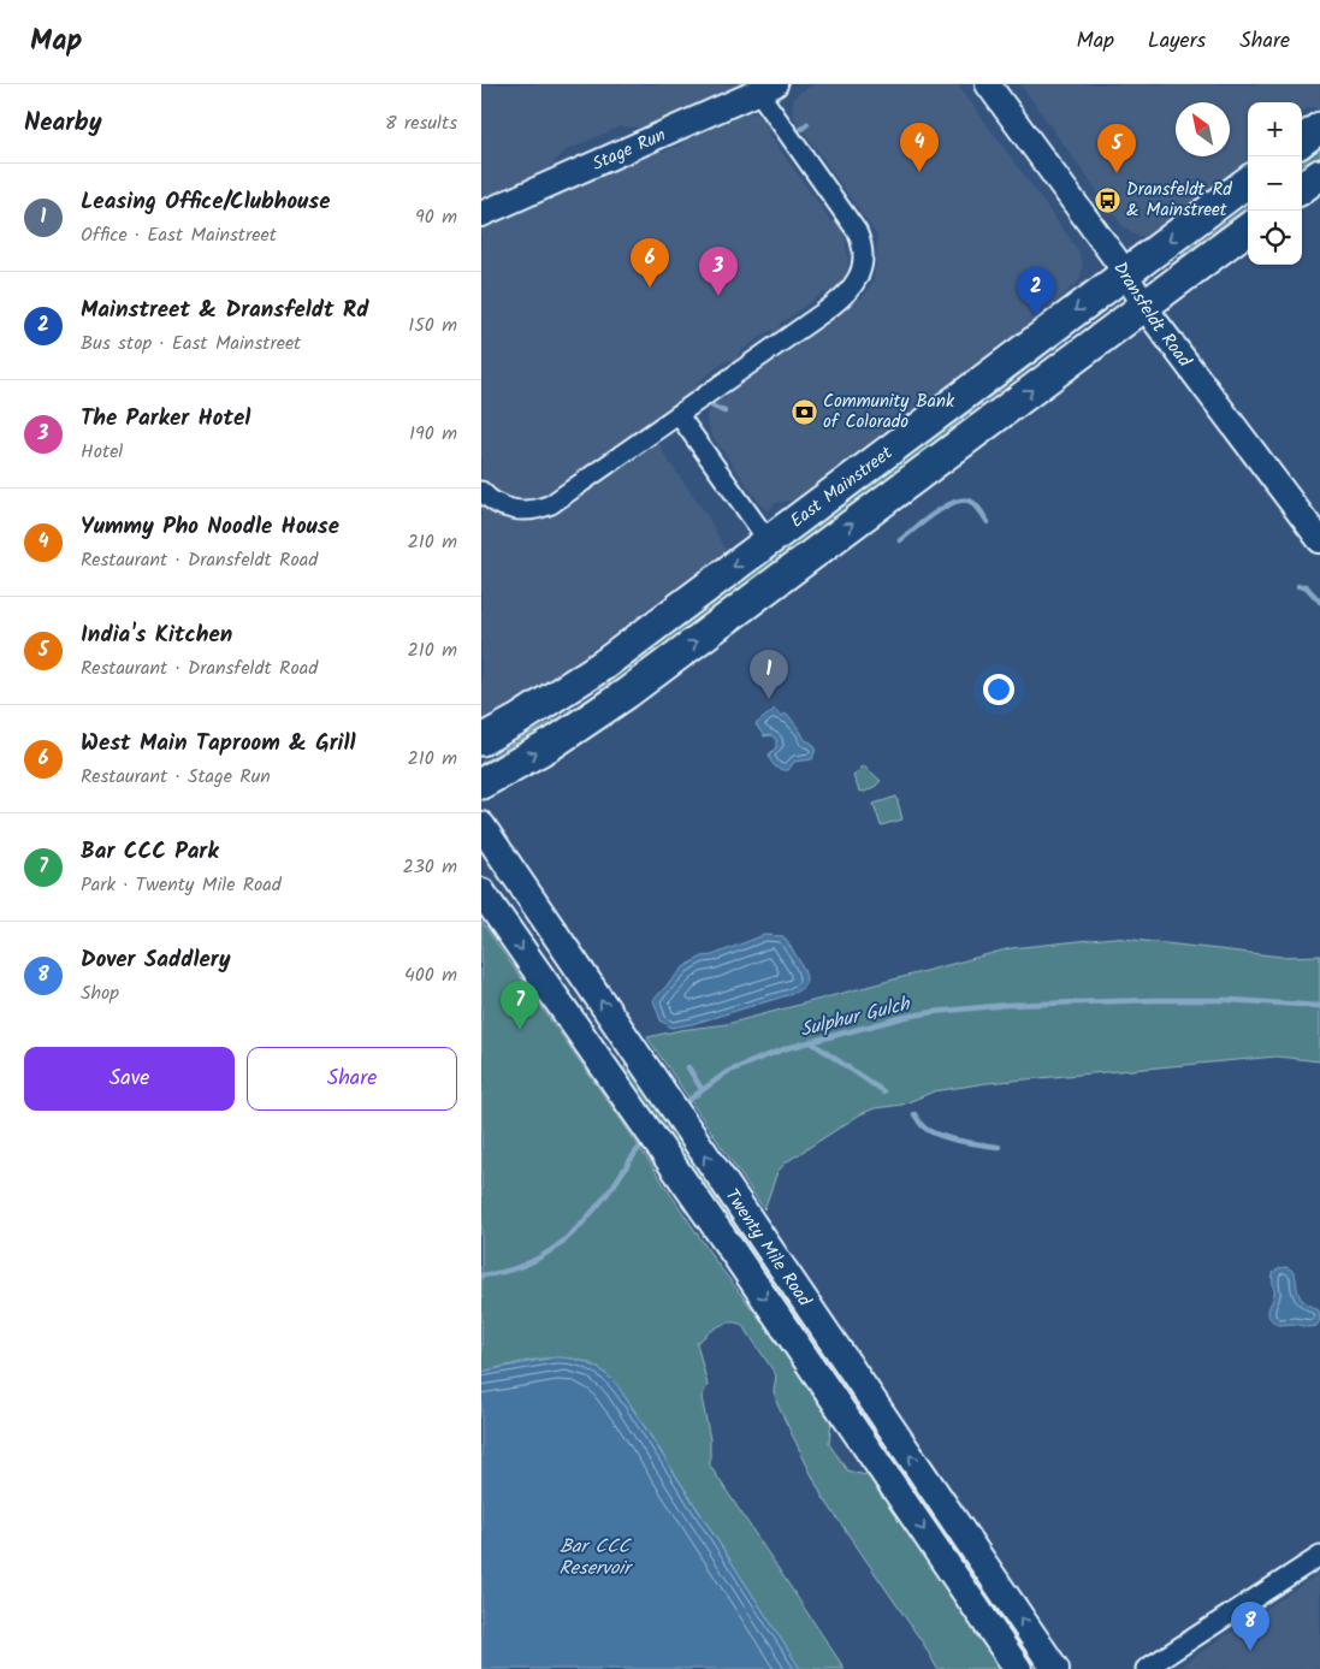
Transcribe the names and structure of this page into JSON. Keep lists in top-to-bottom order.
{
  "streets": {
    "main road": ["East Mainstreet", "Twenty Mile Road"],
    "street": ["Stage Run", "Dransfeldt Road"]
  },
  "crossings": [
    ["Dransfeldt Road", "East Mainstreet"]
  ],
  "water": ["Sulphur Gulch", "Bar CCC Reservoir"],
  "places": {
    "bus stop": ["Dransfeldt Rd & Mainstreet"],
    "bank": ["Community Bank of Colorado"]
  },
  "north": "top left",
  "page": {
    "header": "Map",
    "nav": ["Map", "Layers", "Share"],
    "heading": ["Nearby", "8 results"],
    "map_buttons": ["+", "−"],
    "pins": [
      "4",
      "5",
      "6",
      "3",
      "2",
      "1",
      "7",
      "8"
    ],
    "list": [
      {
        "mark": "1",
        "name": "Leasing Office/Clubhouse",
        "note": "Office · East Mainstreet",
        "value": "90 m"
      },
      {
        "mark": "2",
        "name": "Mainstreet & Dransfeldt Rd",
        "note": "Bus stop · East Mainstreet",
        "value": "150 m"
      },
      {
        "mark": "3",
        "name": "The Parker Hotel",
        "note": "Hotel",
        "value": "190 m"
      },
      {
        "mark": "4",
        "name": "Yummy Pho Noodle House",
        "note": "Restaurant · Dransfeldt Road",
        "value": "210 m"
      },
      {
        "mark": "5",
        "name": "India's Kitchen",
        "note": "Restaurant · Dransfeldt Road",
        "value": "210 m"
      },
      {
        "mark": "6",
        "name": "West Main Taproom & Grill",
        "note": "Restaurant · Stage Run",
        "value": "210 m"
      },
      {
        "mark": "7",
        "name": "Bar CCC Park",
        "note": "Park · Twenty Mile Road",
        "value": "230 m"
      },
      {
        "mark": "8",
        "name": "Dover Saddlery",
        "note": "Shop",
        "value": "400 m"
      }
    ],
    "buttons": ["Save", "Share"]
  }
}
